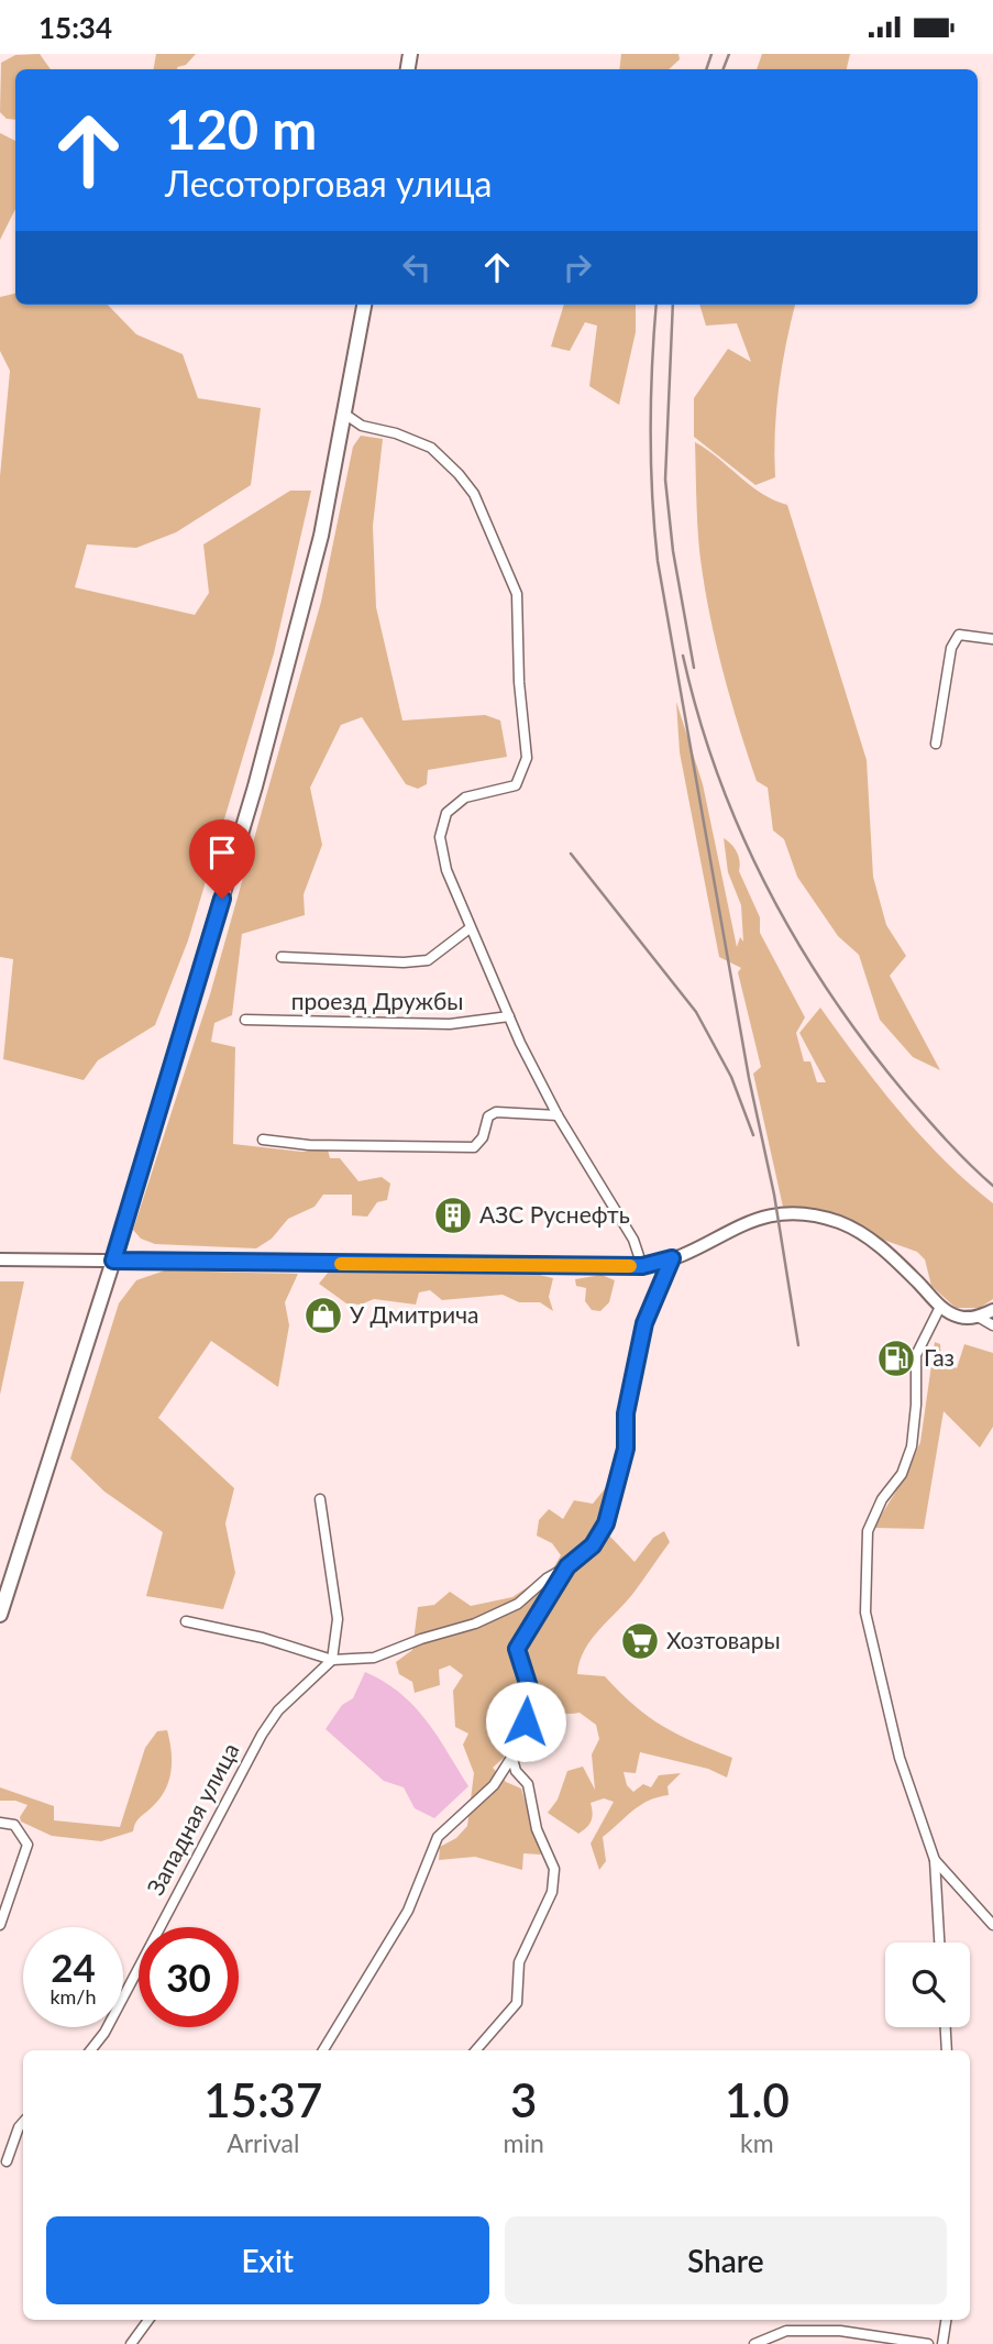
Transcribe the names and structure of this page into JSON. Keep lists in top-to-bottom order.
{
  "streets": {
    "street": ["проезд Дружбы", "Западная улица"]
  },
  "places": {
    "building": ["АЗС Руснефть"],
    "shop": ["У Дмитрича"],
    "fuel station": ["Газ"],
    "supermarket": ["Хозтовары"]
  },
  "page": {
    "status": "15:34",
    "turn": ["120 m", "Лесоторговая улица"],
    "speed": "24 km/h",
    "limit": "30",
    "eta": [
      "15:37",
      "Arrival",
      "3",
      "min",
      "1.0",
      "km"
    ],
    "buttons": ["Exit", "Share"]
  }
}
